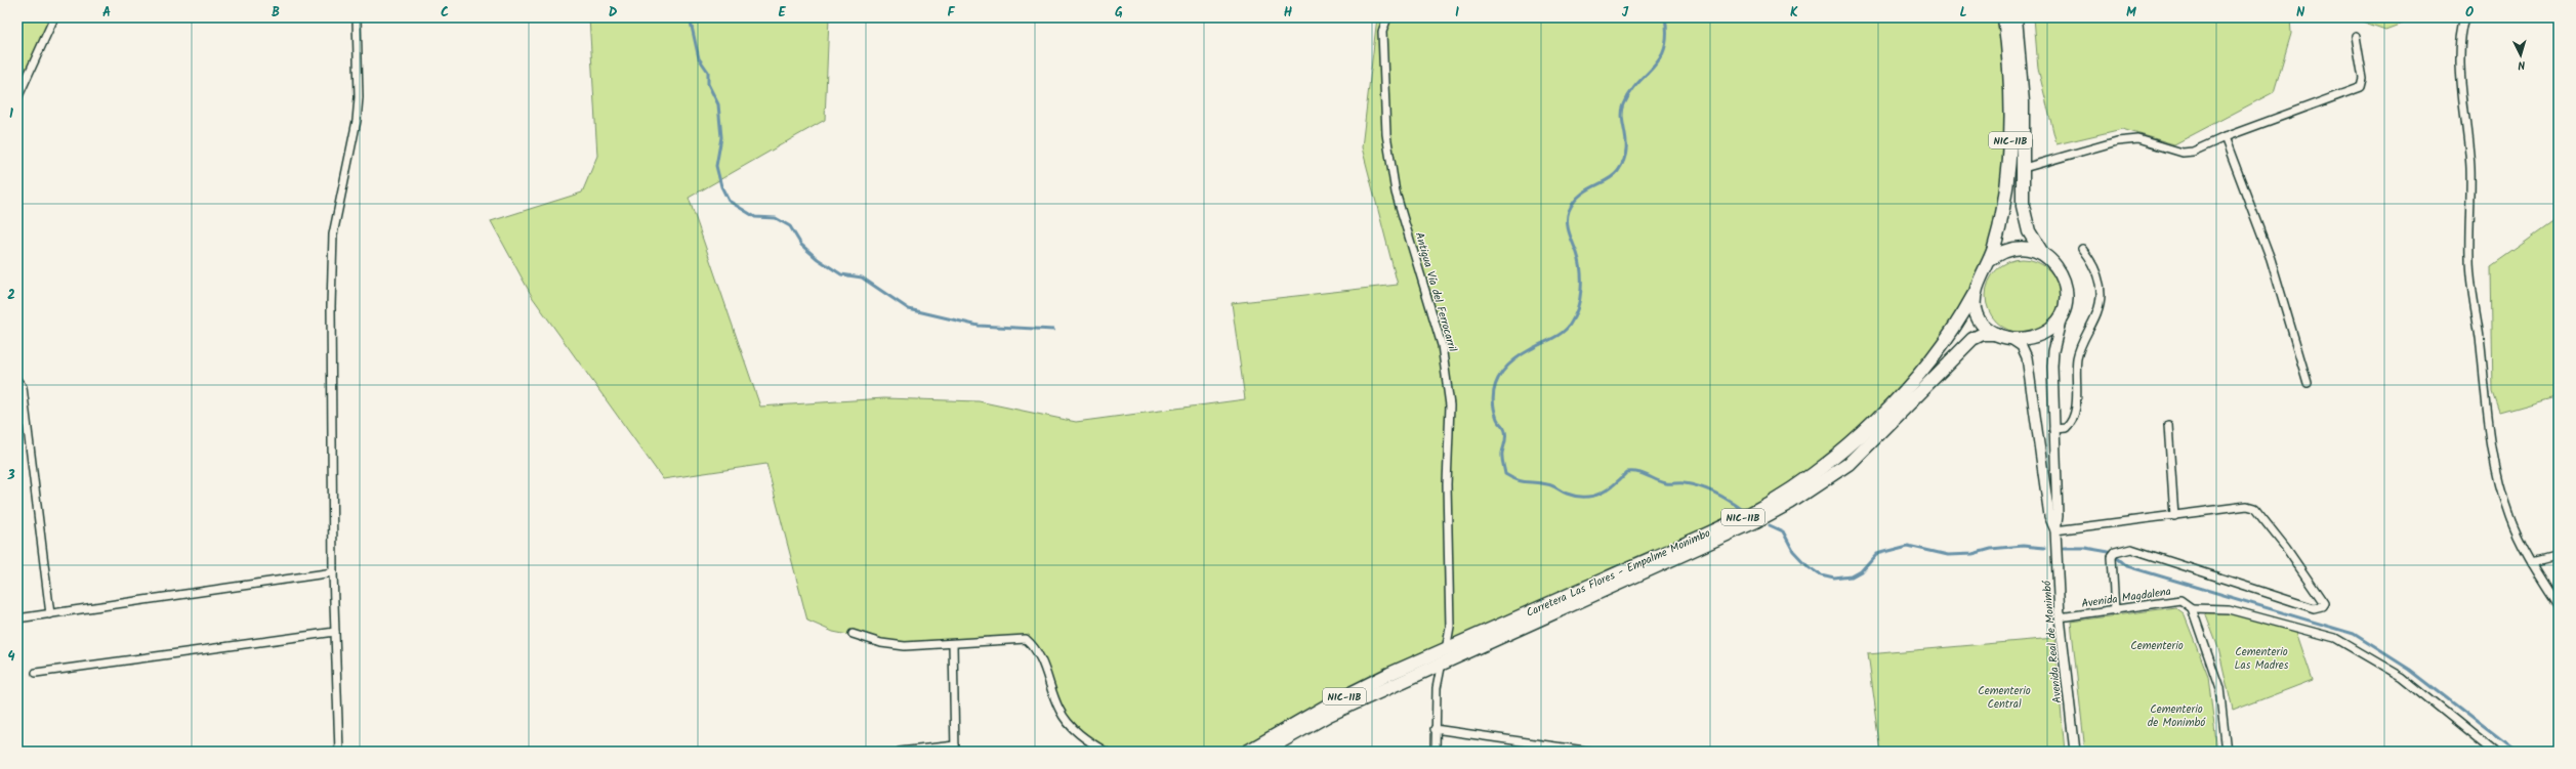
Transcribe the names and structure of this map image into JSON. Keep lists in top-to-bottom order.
{
  "streets": {
    "highway": ["NIC-11B", "Carretera Las Flores - Empalme Monimbo"],
    "street": ["Antigua Vía del Ferrocarril", "Avenida Magdalena", "Avenida Real de Monimbó"]
  },
  "crossings": [
    ["NIC-11B", "Carretera Las Flores - Empalme Monimbo"],
    ["NIC-11B", "Avenida Real de Monimbó"],
    ["Antigua Vía del Ferrocarril", "Carretera Las Flores - Empalme Monimbo"],
    ["Carretera Las Flores - Empalme Monimbo", "Avenida Real de Monimbó"],
    ["Avenida Magdalena", "Avenida Real de Monimbó"]
  ],
  "parks": [
    "Cementerio",
    "Cementerio Las Madres",
    "Cementerio Central",
    "Cementerio de Monimbó"
  ],
  "north": "bottom",
  "grid": {
    "columns": [
      "A",
      "B",
      "C",
      "D",
      "E",
      "F",
      "G",
      "H",
      "I",
      "J",
      "K",
      "L",
      "M",
      "N",
      "O"
    ],
    "rows": [
      "1",
      "2",
      "3",
      "4"
    ]
  }
}
